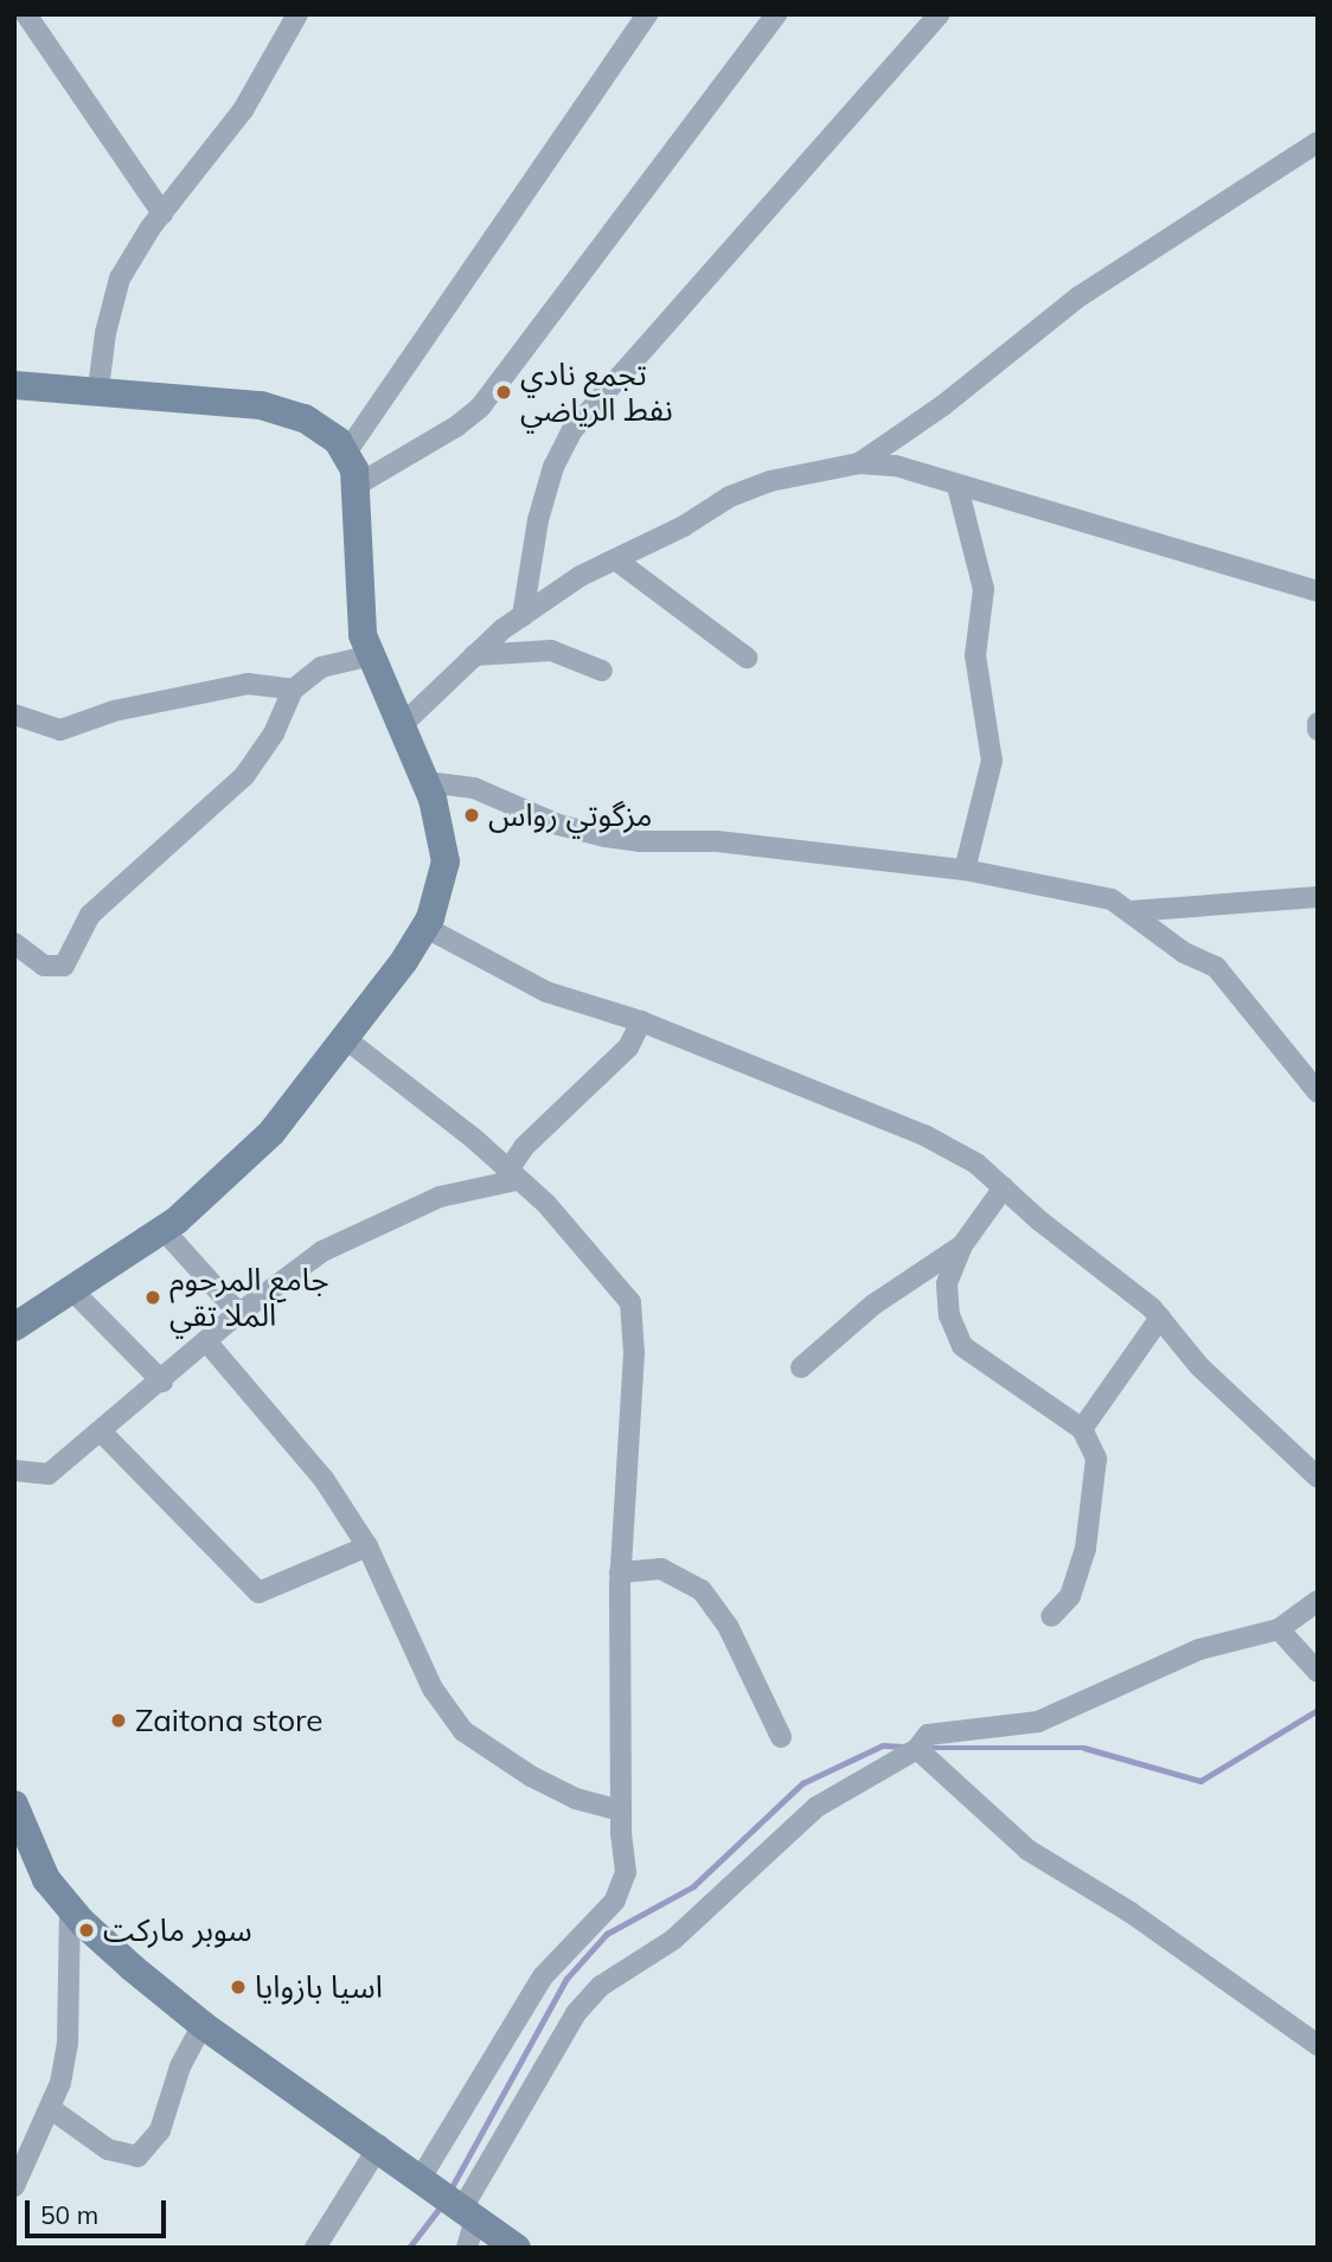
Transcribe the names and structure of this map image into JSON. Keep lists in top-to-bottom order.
{
  "places": [
    "تجمع نادي نفط الرياضي",
    "مزگوتي رواس",
    "جامع المرحوم الملا تقي",
    "Zaitona store",
    "سوبر ماركت",
    "اسيا بازوايا"
  ],
  "scale_bar": "50 m"
}
